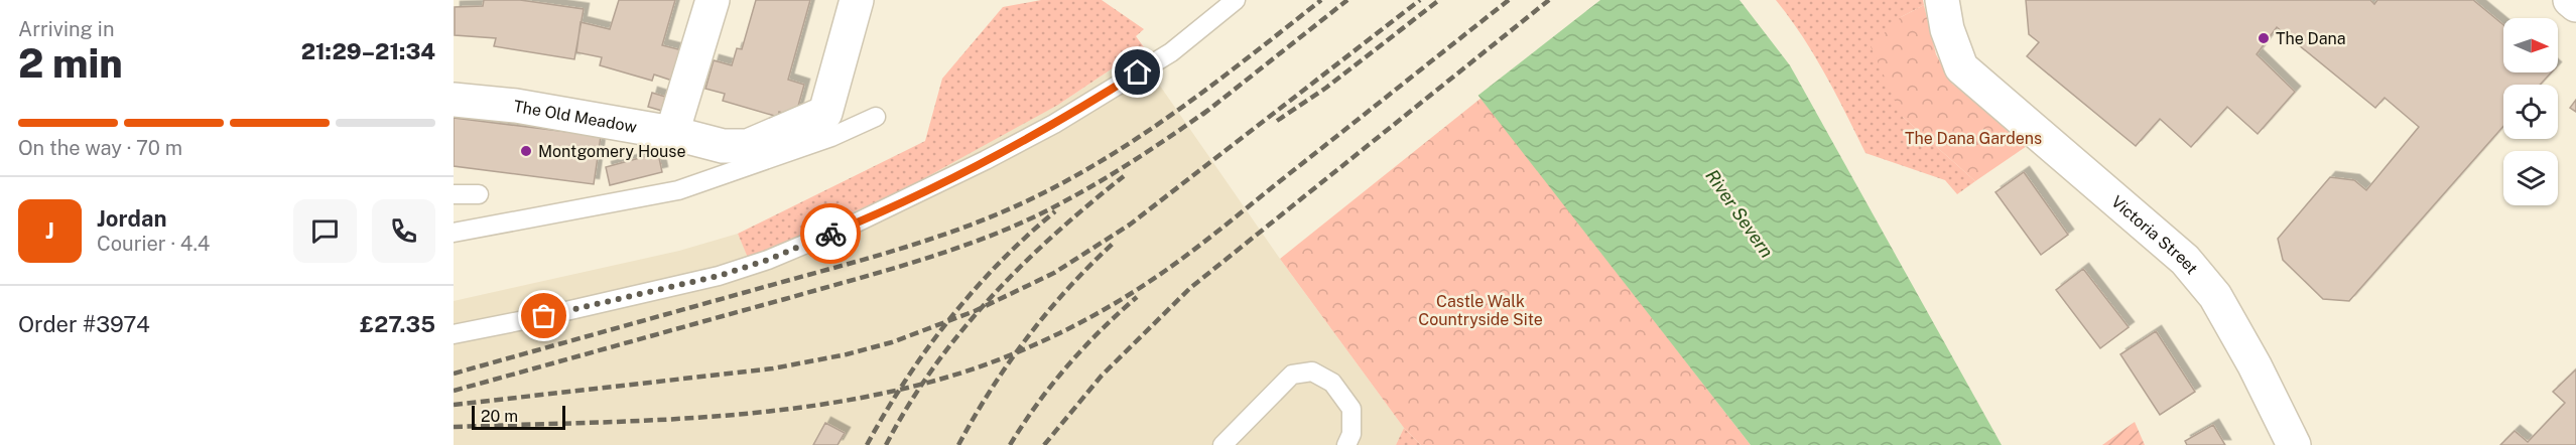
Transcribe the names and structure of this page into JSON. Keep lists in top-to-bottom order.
{
  "streets": {
    "street": ["The Old Meadow", "Victoria Street"]
  },
  "water": ["River Severn"],
  "parks": ["The Dana Gardens", "Castle Walk Countryside Site"],
  "places": ["The Dana", "Montgomery House"],
  "scale_bar": "20 m",
  "north": "right",
  "page": {
    "heading": ["2 min", "Arriving in", "21:29–21:34"],
    "panel": [
      "Jordan",
      "Courier · 4.4",
      "Order #3974",
      "£27.35"
    ],
    "bar": "On the way · 70 m",
    "round": "J",
    "scale": "20 m"
  }
}
